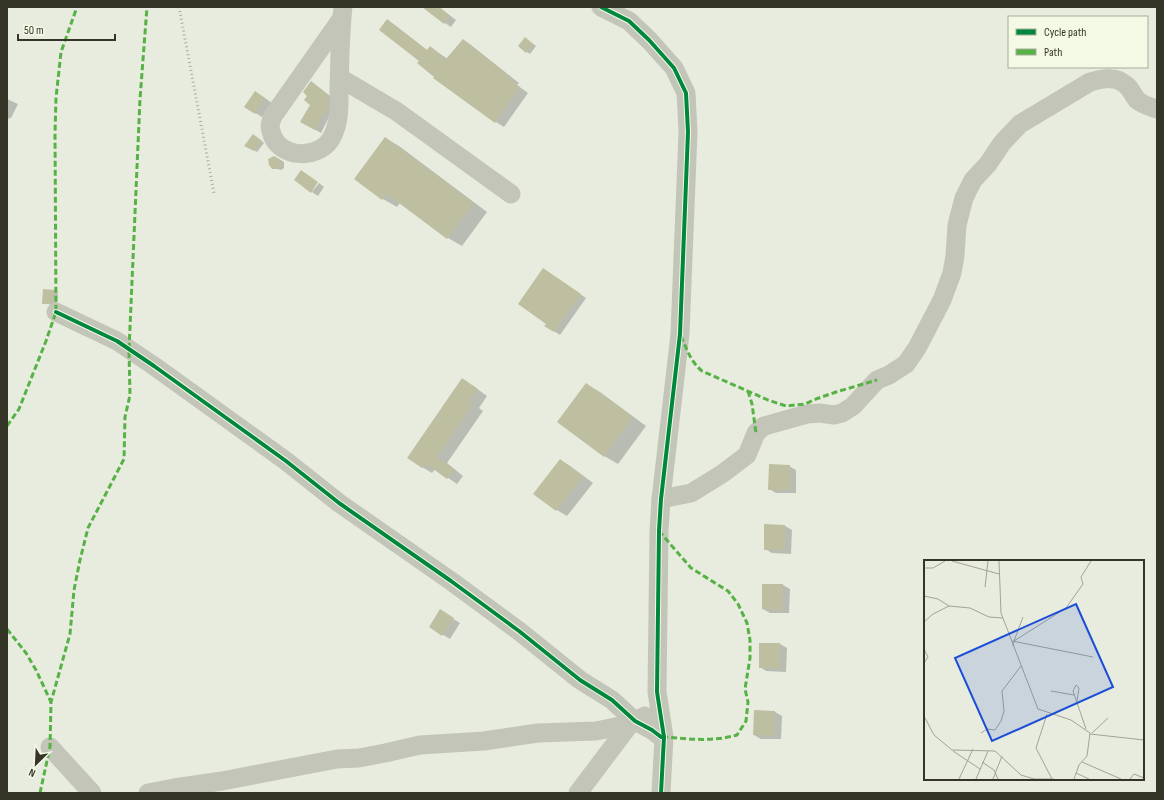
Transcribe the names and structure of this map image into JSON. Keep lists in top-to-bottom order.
{
  "legend": ["Cycle path", "Path"],
  "scale_bar": "50 m",
  "north": "bottom left"
}
